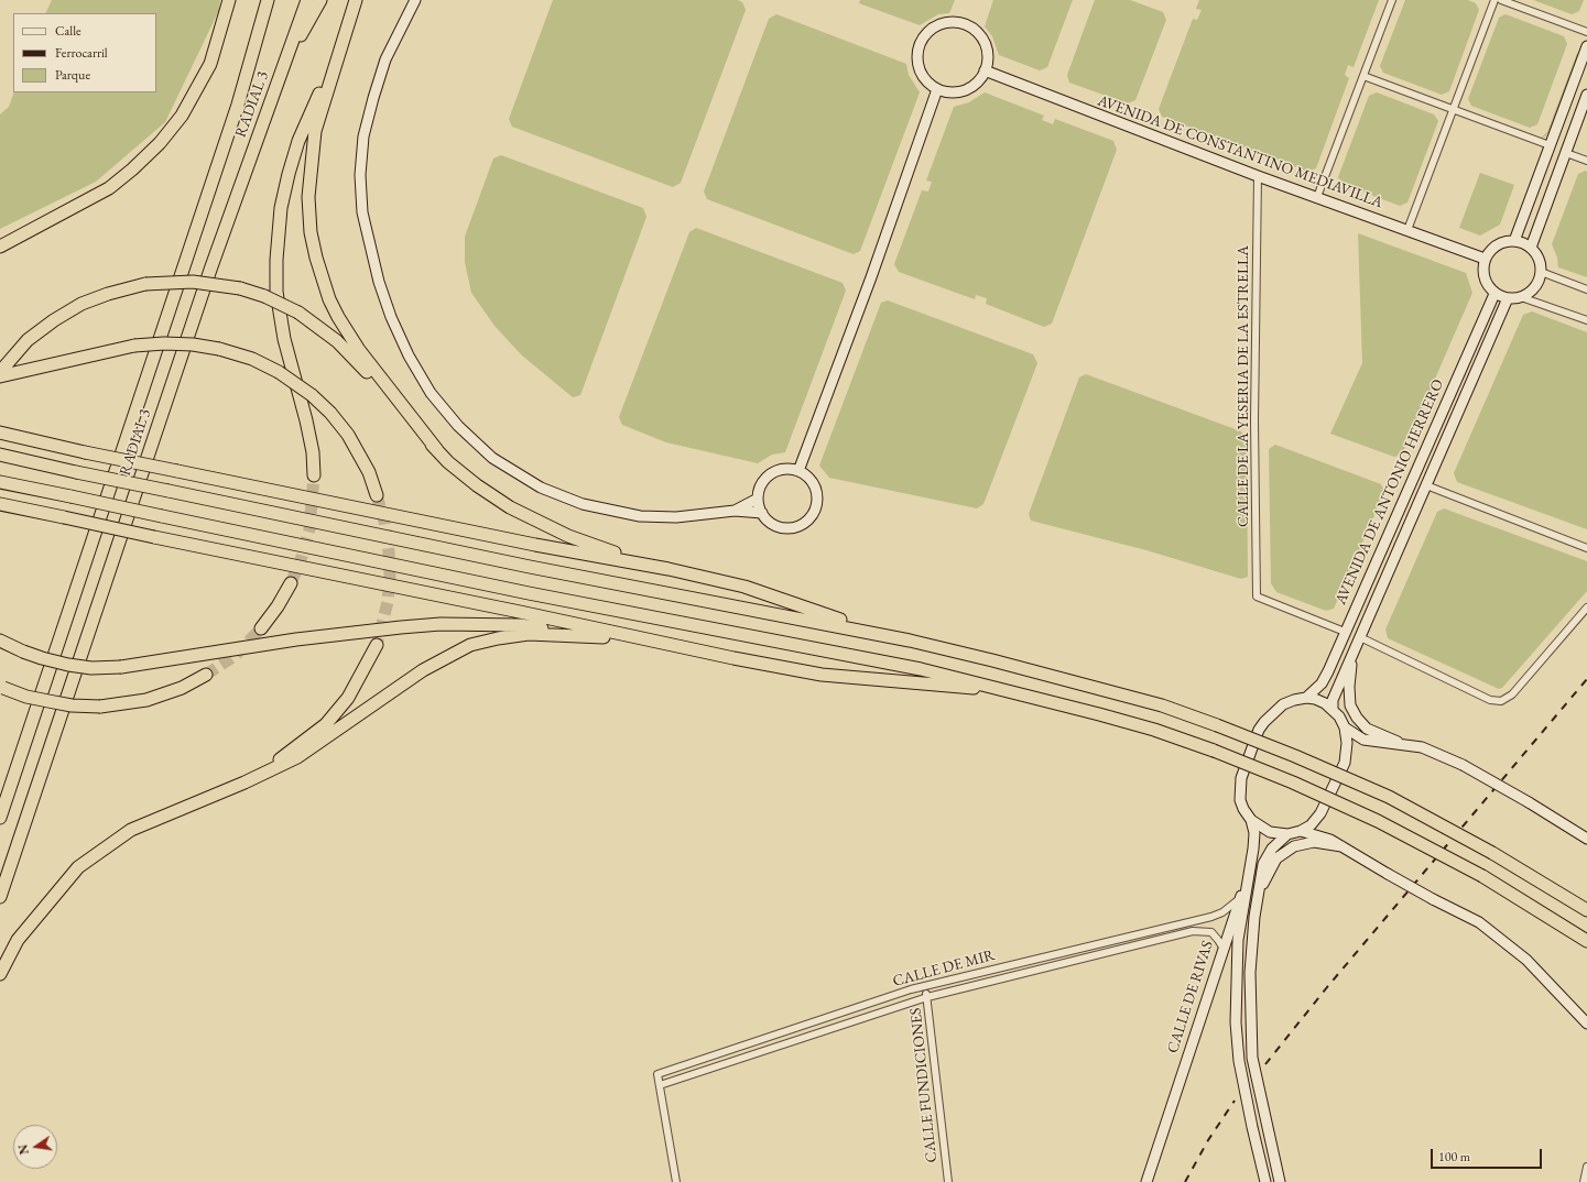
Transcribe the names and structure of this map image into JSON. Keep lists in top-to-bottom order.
{
  "streets": {
    "highway": ["RADIAL 3"],
    "street": [
      "AVENIDA DE CONSTANTINO MEDIAVILLA",
      "CALLE DE LA YESERIA DE LA ESTRELLA",
      "AVENIDA DE ANTONIO HERRERO",
      "CALLE DE MIR",
      "CALLE DE RIVAS",
      "CALLE FUNDICIONES"
    ]
  },
  "crossings": [
    ["AVENIDA DE CONSTANTINO MEDIAVILLA", "CALLE DE LA YESERIA DE LA ESTRELLA"],
    ["AVENIDA DE CONSTANTINO MEDIAVILLA", "AVENIDA DE ANTONIO HERRERO"],
    ["CALLE DE LA YESERIA DE LA ESTRELLA", "AVENIDA DE ANTONIO HERRERO"],
    ["AVENIDA DE ANTONIO HERRERO", "CALLE DE RIVAS"],
    ["CALLE DE MIR", "CALLE DE RIVAS"],
    ["CALLE DE MIR", "CALLE FUNDICIONES"]
  ],
  "legend": ["Calle", "Ferrocarril", "Parque"],
  "scale_bar": "100 m",
  "north": "left"
}
